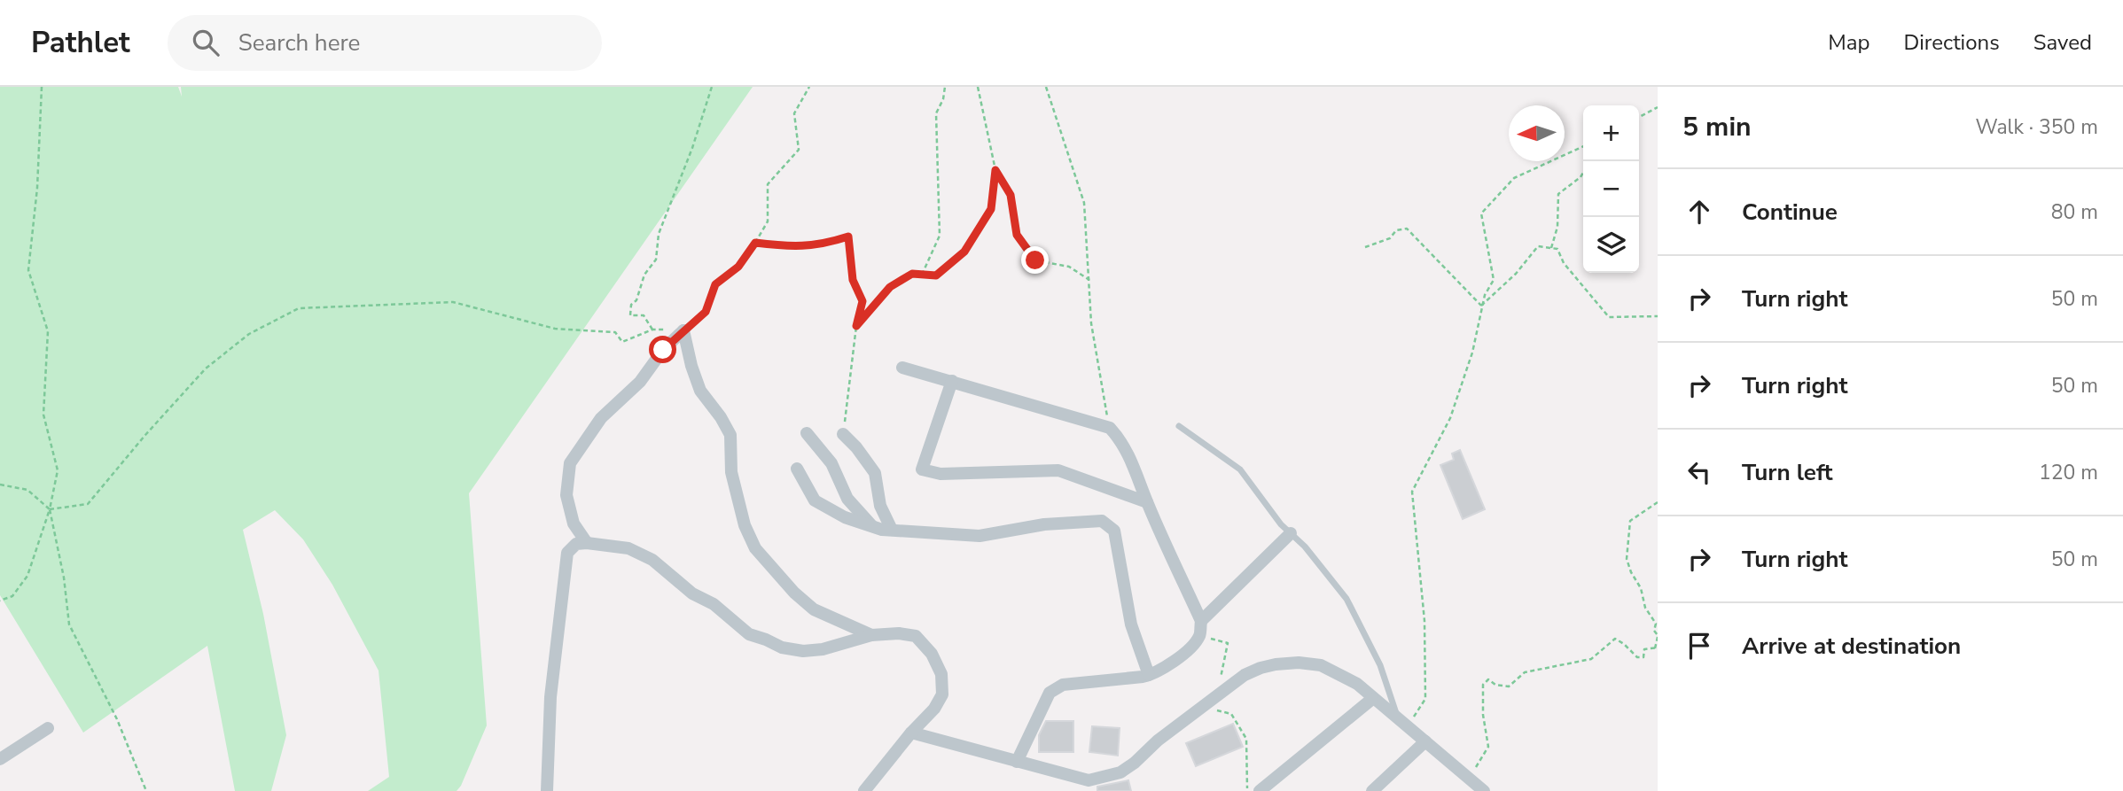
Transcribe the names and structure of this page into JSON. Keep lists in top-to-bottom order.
{
  "north": "left",
  "page": {
    "header": "Pathlet",
    "search": "Search here",
    "nav": ["Map", "Directions", "Saved"],
    "heading": ["5 min", "Walk · 350 m"],
    "map_buttons": ["+", "−"],
    "list": [
      ["Continue", "80 m"],
      ["Turn right", "50 m"],
      ["Turn right", "50 m"],
      ["Turn left", "120 m"],
      ["Turn right", "50 m"],
      "Arrive at destination"
    ]
  }
}
